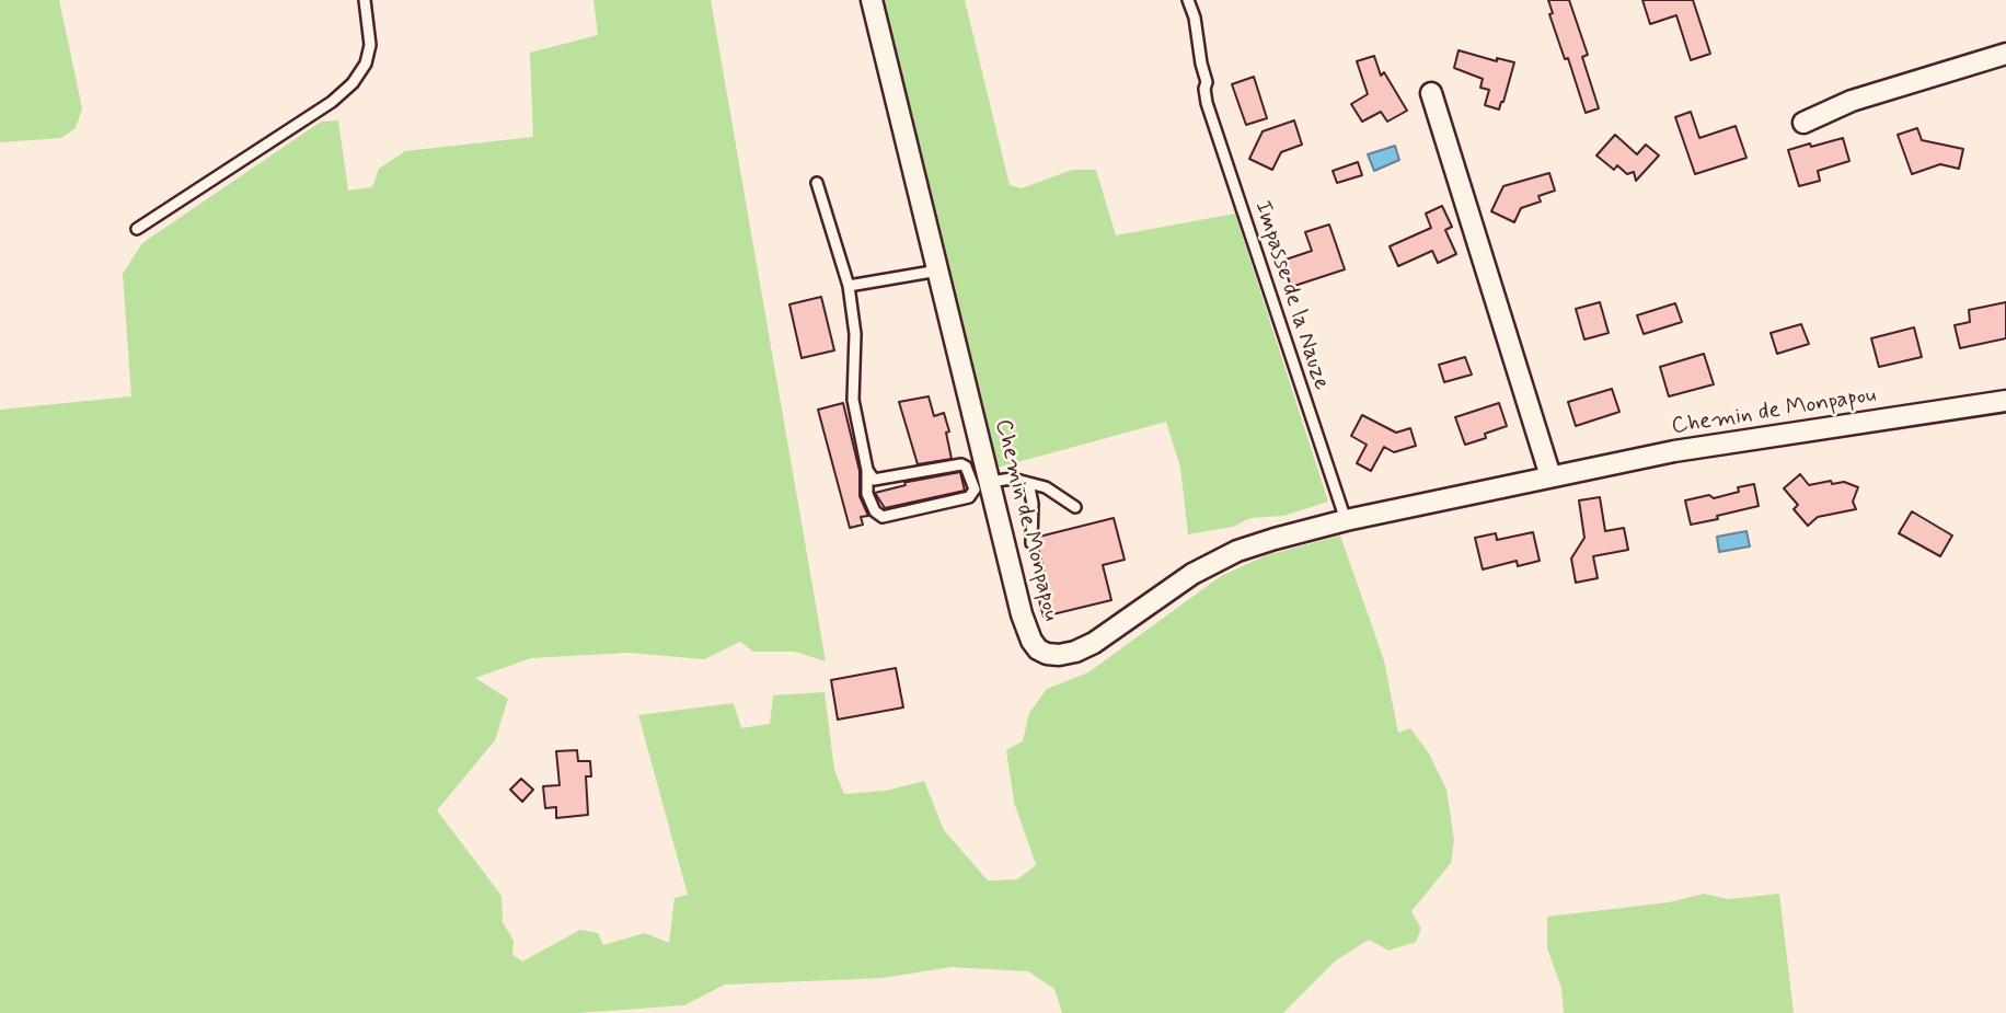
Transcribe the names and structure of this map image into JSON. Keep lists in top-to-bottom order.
{
  "streets": {
    "street": ["Chemin de Monpapou"],
    "lane": ["Impasse de la Nauze"]
  },
  "crossings": [
    ["Impasse de la Nauze", "Chemin de Monpapou"]
  ]
}
